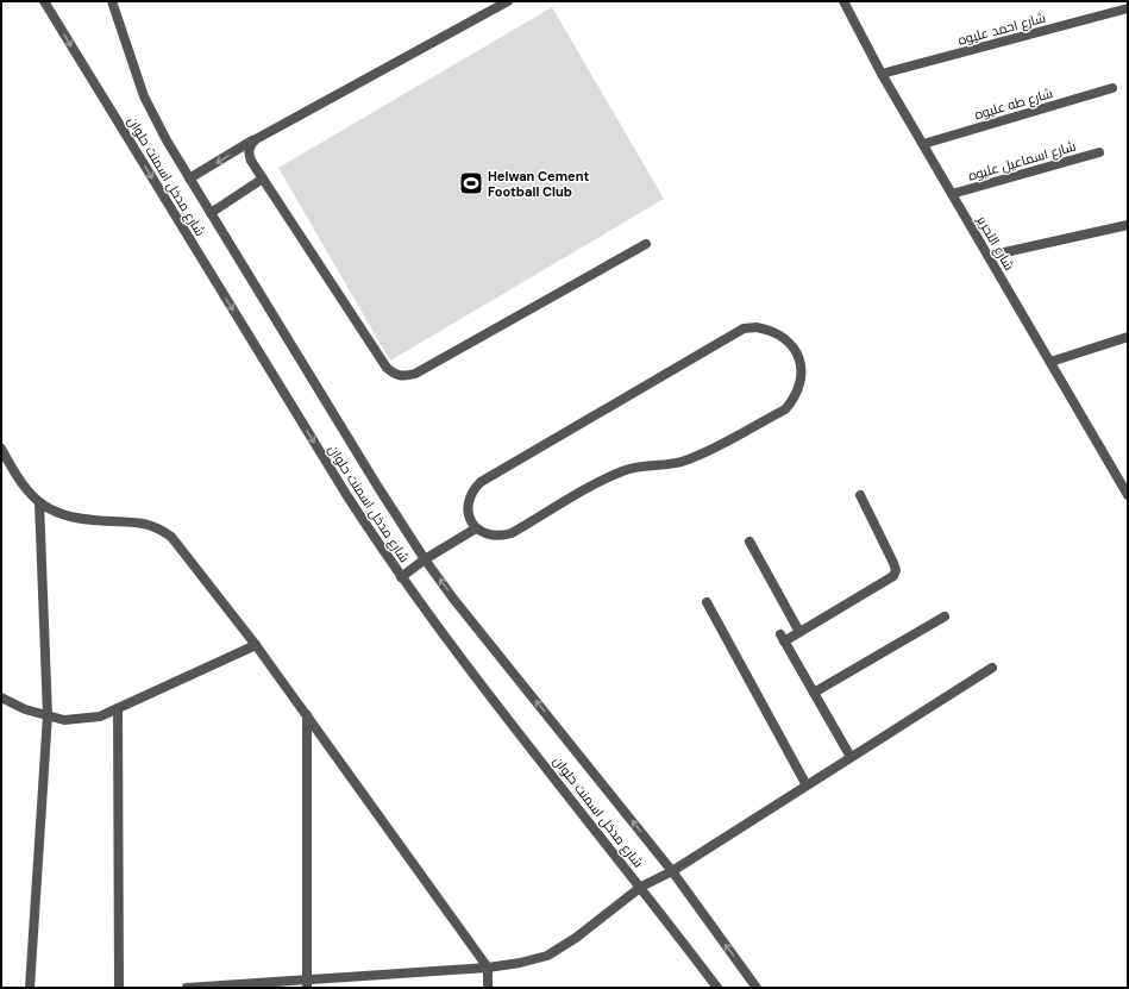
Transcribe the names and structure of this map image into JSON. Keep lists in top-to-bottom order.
{
  "streets": {
    "street": [
      "شارع احمد عليوه",
      "شارع طه عليوه",
      "شارع اسماعيل عليوه",
      "شارع مدخل اسمنت حلوان",
      "شارع التحرير"
    ]
  },
  "crossings": [
    ["شارع احمد عليوه", "شارع التحرير"],
    ["شارع طه عليوه", "شارع التحرير"],
    ["شارع اسماعيل عليوه", "شارع التحرير"]
  ],
  "places": {
    "sports": ["Helwan Cement Football Club"]
  }
}
